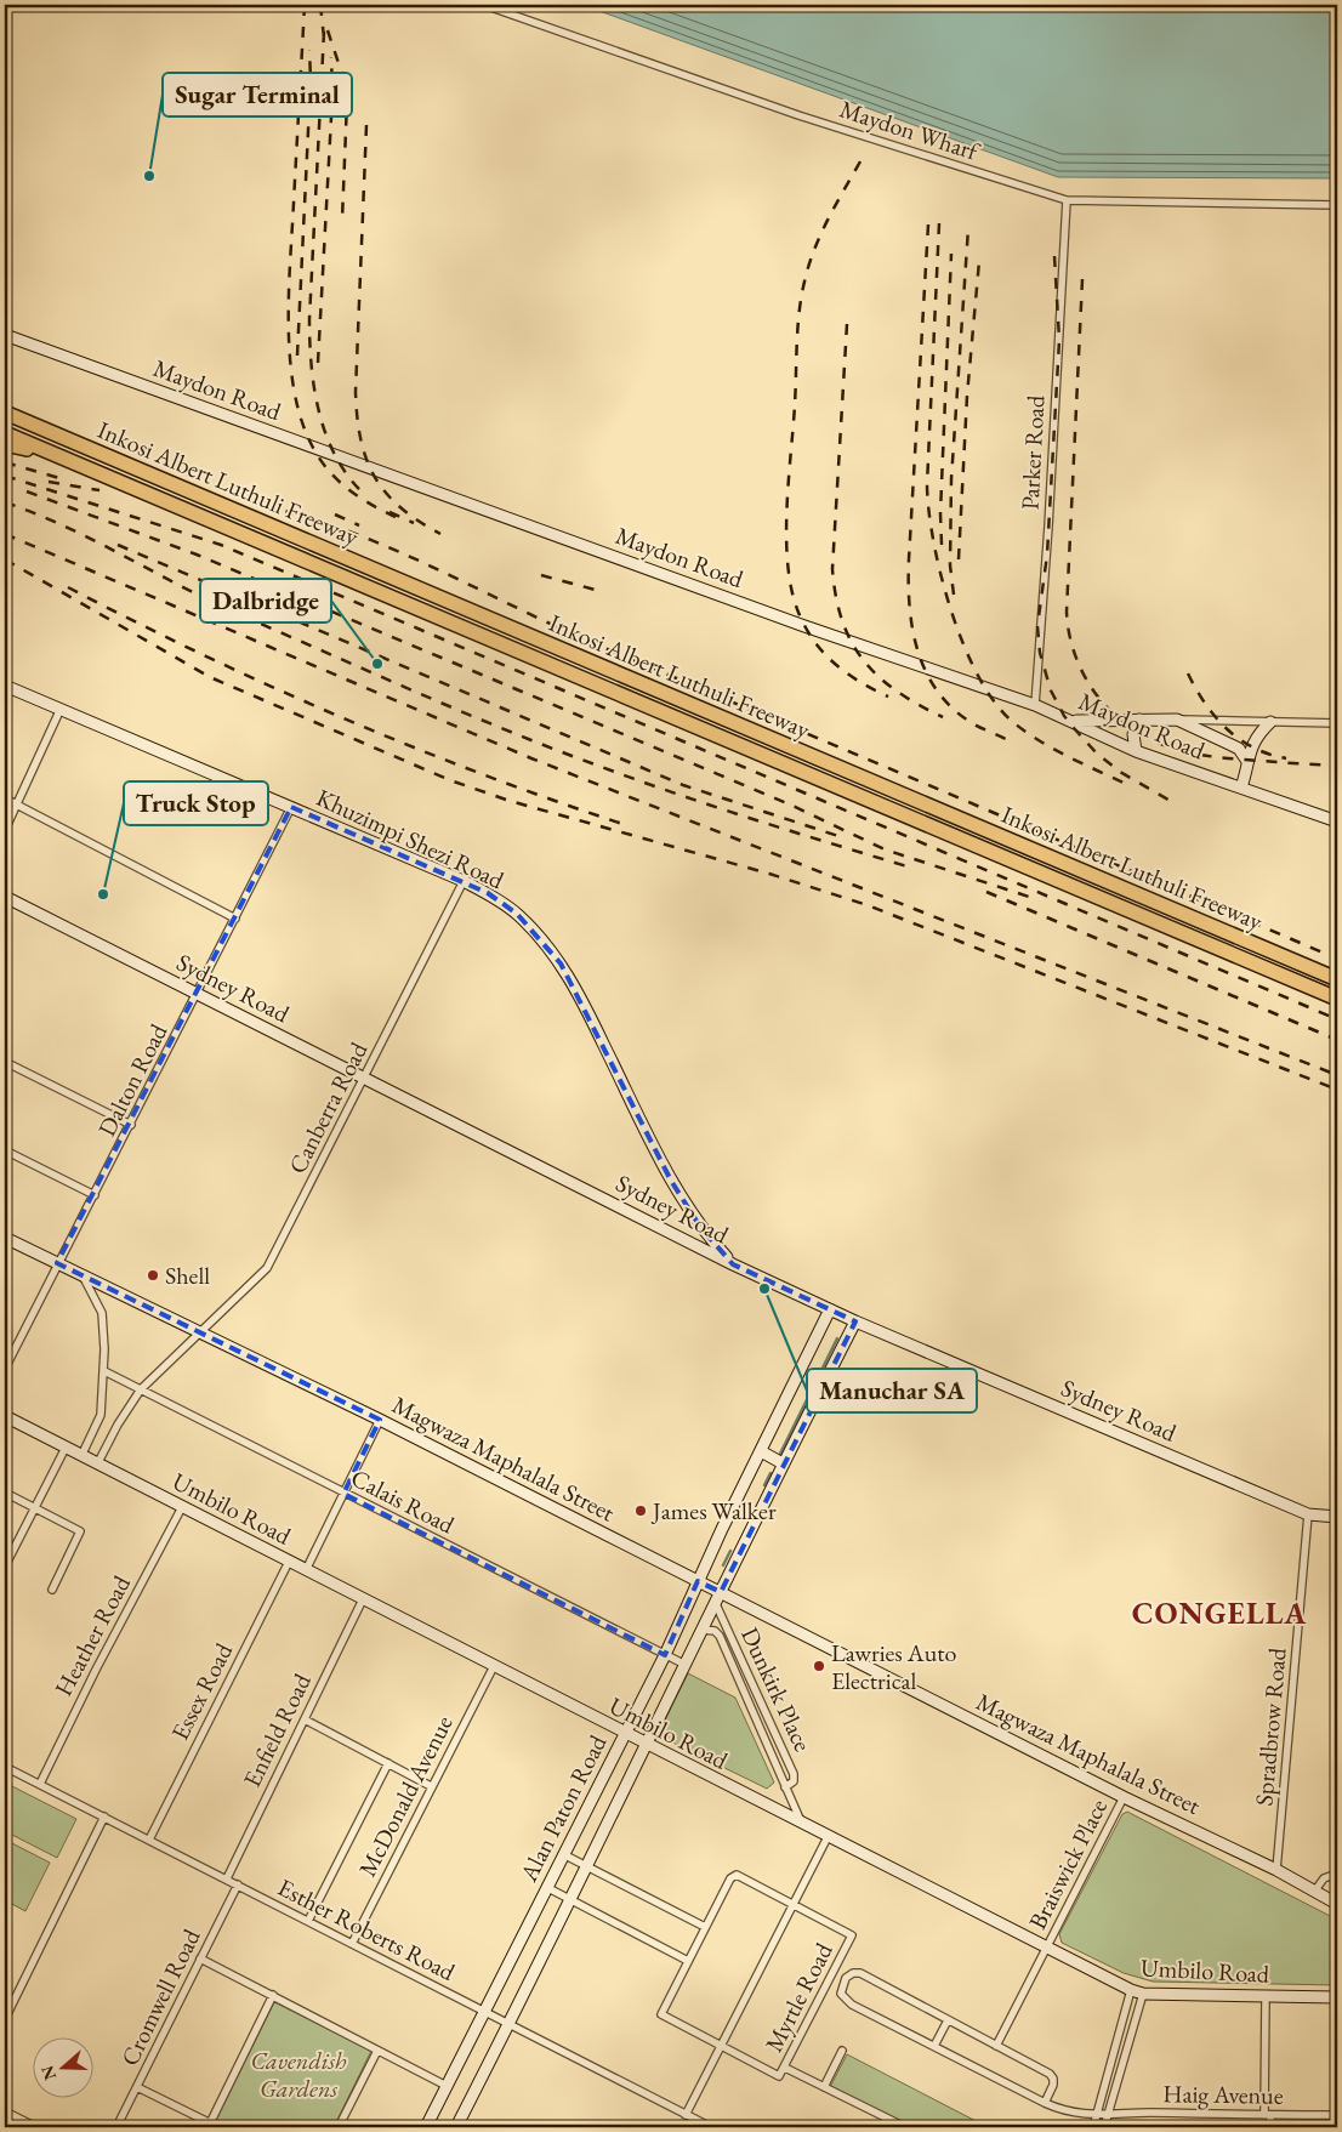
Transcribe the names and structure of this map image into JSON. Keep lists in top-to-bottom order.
{
  "streets": {
    "highway": ["Inkosi Albert Luthuli Freeway"],
    "street": [
      "Maydon Wharf",
      "Maydon Road",
      "Parker Road",
      "Khuzimpi Shezi Road",
      "Sydney Road",
      "Dalton Road",
      "Canberra Road",
      "Magwaza Maphalala Street",
      "Calais Road",
      "Umbilo Road",
      "Heather Road",
      "Dunkirk Place",
      "Essex Road",
      "Spradbrow Road",
      "Enfield Road",
      "McDonald Avenue",
      "Alan Paton Road",
      "Braiswick Place",
      "Esther Roberts Road",
      "Cromwell Road",
      "Myrtle Road",
      "Haig Avenue"
    ]
  },
  "crossings": [
    ["Maydon Wharf", "Parker Road"],
    ["Maydon Road", "Parker Road"],
    ["Khuzimpi Shezi Road", "Sydney Road"],
    ["Khuzimpi Shezi Road", "Dalton Road"],
    ["Khuzimpi Shezi Road", "Canberra Road"],
    ["Sydney Road", "Dalton Road"],
    ["Sydney Road", "Canberra Road"],
    ["Sydney Road", "Spradbrow Road"],
    ["Sydney Road", "Alan Paton Road"],
    ["Dalton Road", "Magwaza Maphalala Street"],
    ["Canberra Road", "Magwaza Maphalala Street"],
    ["Canberra Road", "Calais Road"],
    ["Canberra Road", "Umbilo Road"],
    ["Magwaza Maphalala Street", "Spradbrow Road"],
    ["Magwaza Maphalala Street", "Alan Paton Road"],
    ["Magwaza Maphalala Street", "Braiswick Place"],
    ["Calais Road", "Alan Paton Road"],
    ["Umbilo Road", "Heather Road"],
    ["Umbilo Road", "Essex Road"],
    ["Umbilo Road", "Enfield Road"],
    ["Umbilo Road", "McDonald Avenue"],
    ["Umbilo Road", "Alan Paton Road"],
    ["Umbilo Road", "Braiswick Place"],
    ["Umbilo Road", "Myrtle Road"],
    ["Heather Road", "Esther Roberts Road"],
    ["Dunkirk Place", "Alan Paton Road"],
    ["Essex Road", "Esther Roberts Road"],
    ["Enfield Road", "Esther Roberts Road"],
    ["McDonald Avenue", "Esther Roberts Road"],
    ["Alan Paton Road", "Esther Roberts Road"],
    ["Braiswick Place", "Haig Avenue"],
    ["Esther Roberts Road", "Cromwell Road"],
    ["Esther Roberts Road", "Myrtle Road"]
  ],
  "districts": ["CONGELLA"],
  "parks": ["Cavendish Gardens"],
  "places": [
    "Sugar Terminal",
    "Dalbridge",
    "Truck Stop",
    "Shell",
    "Manuchar SA",
    "James Walker",
    "Lawries Auto Electrical"
  ],
  "north": "left"
}
